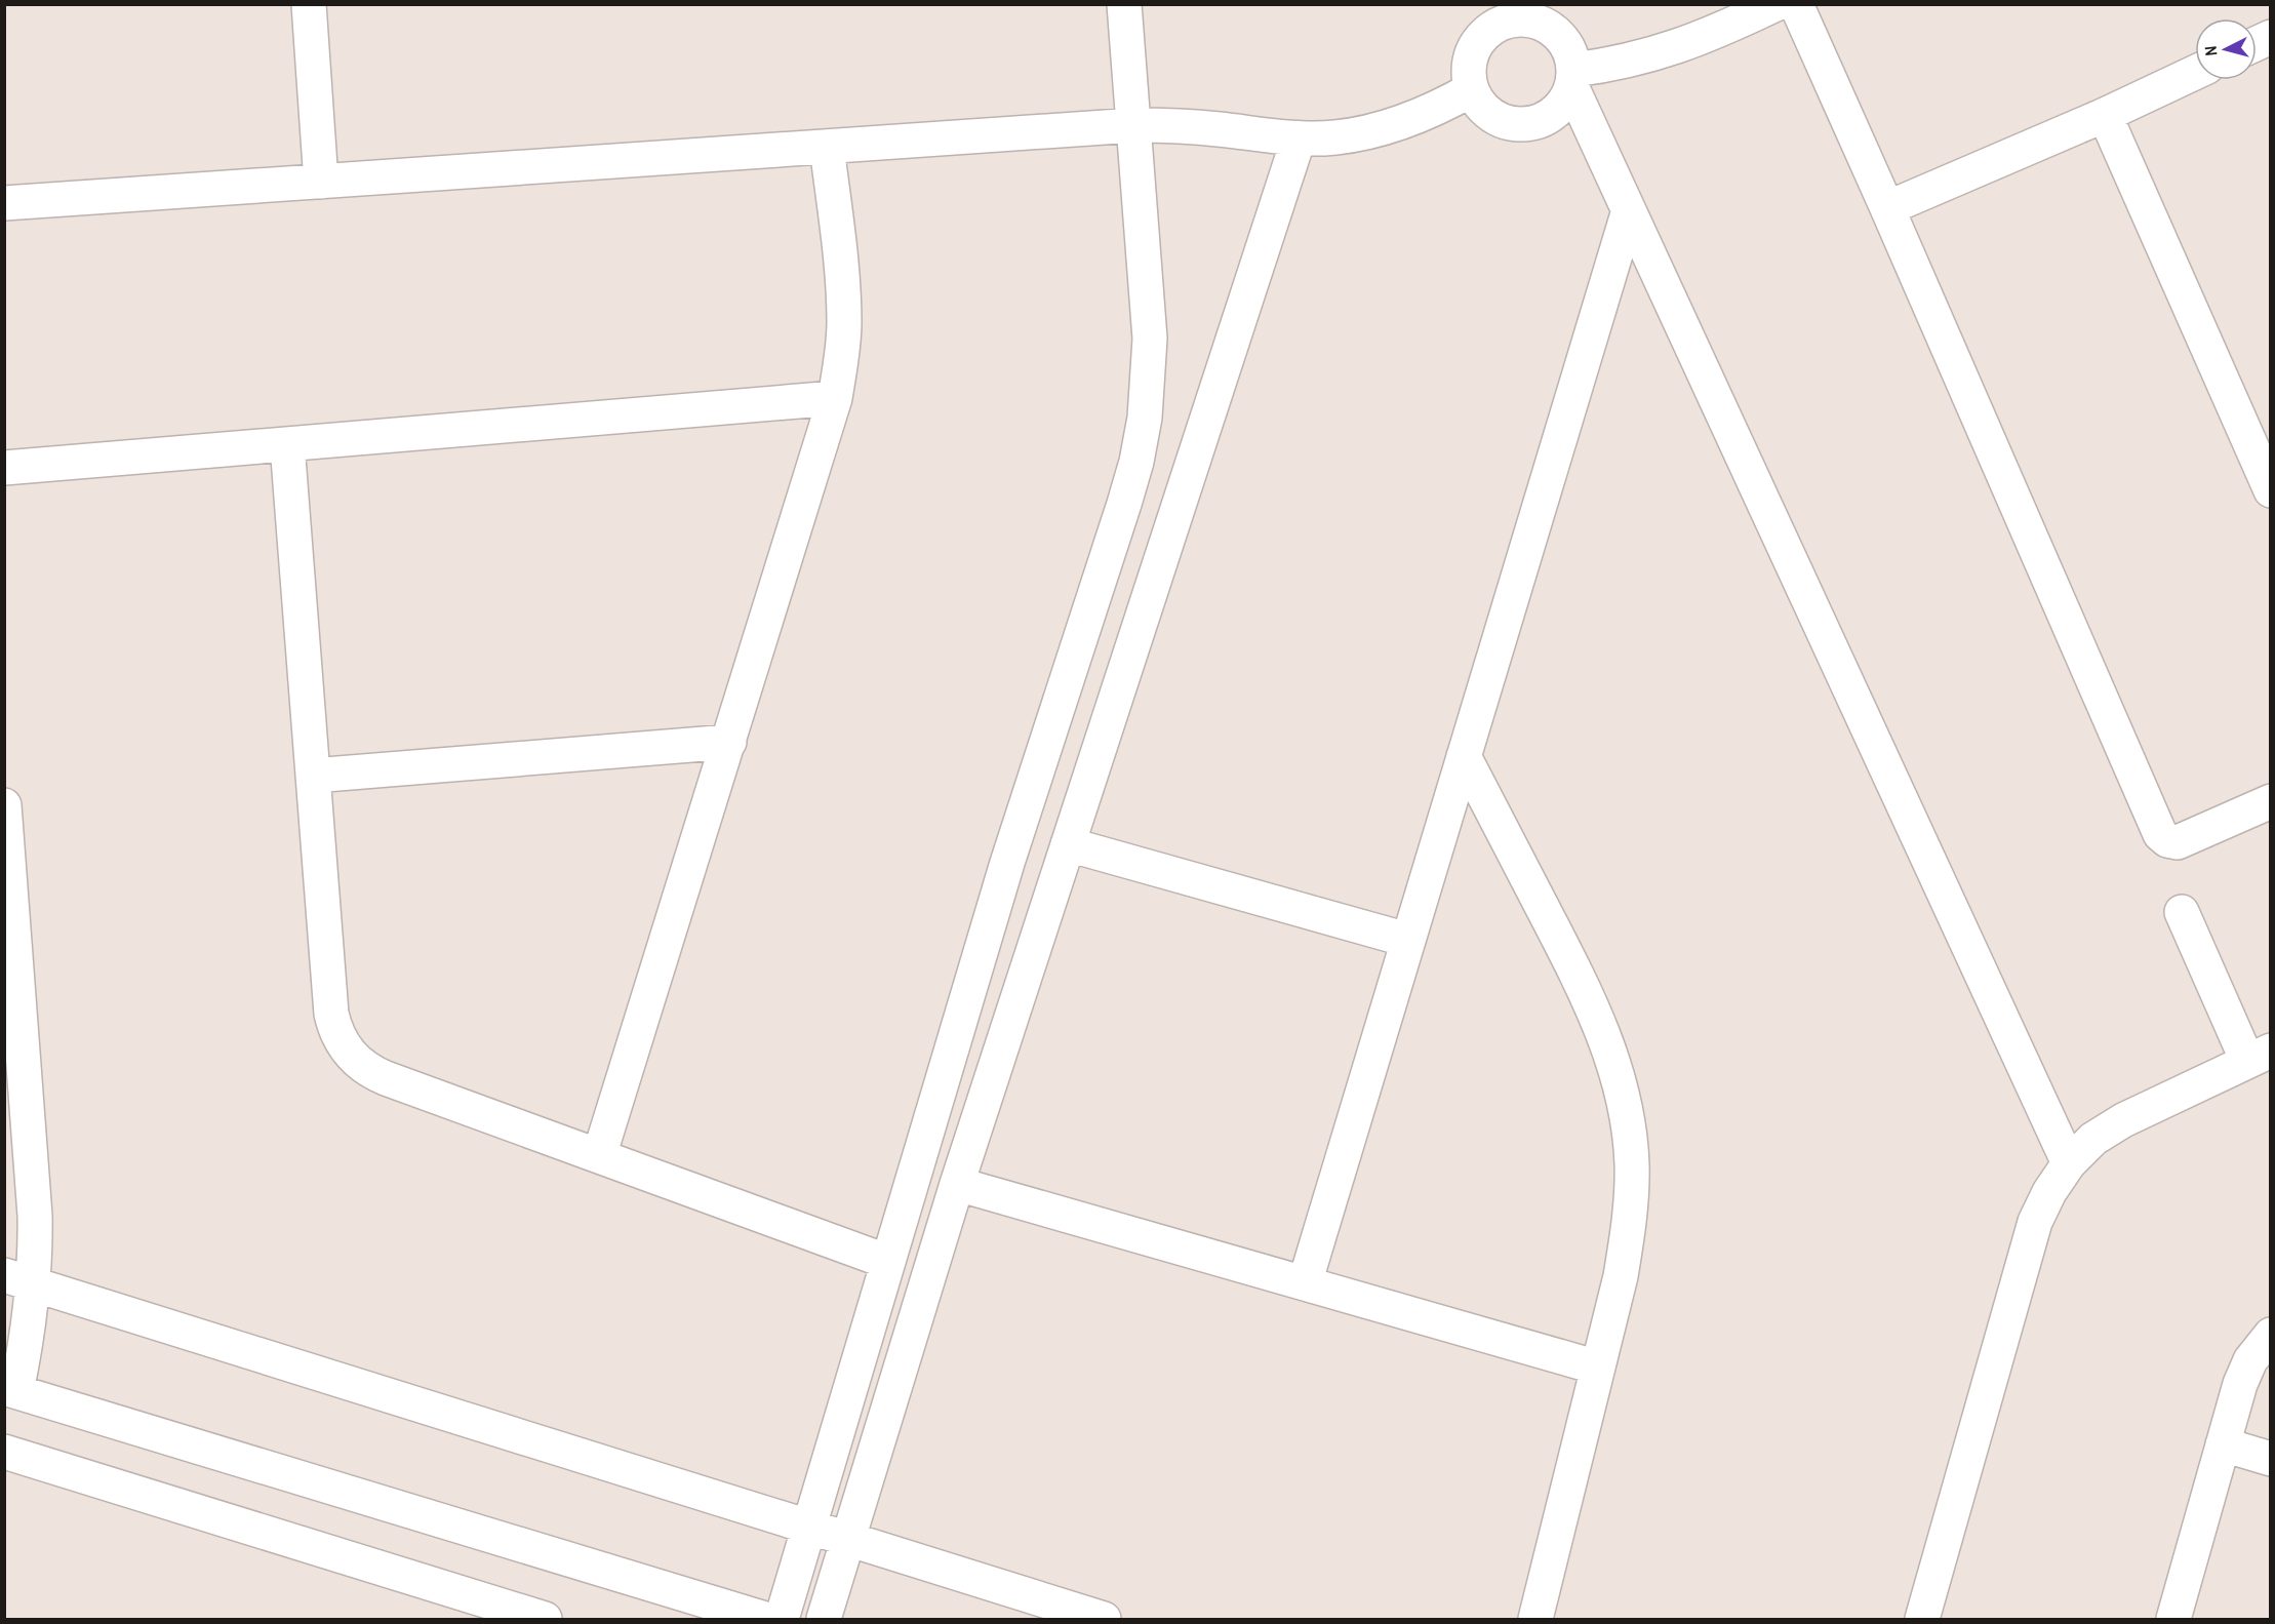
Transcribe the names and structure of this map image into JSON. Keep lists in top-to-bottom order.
{
  "north": "left"
}
